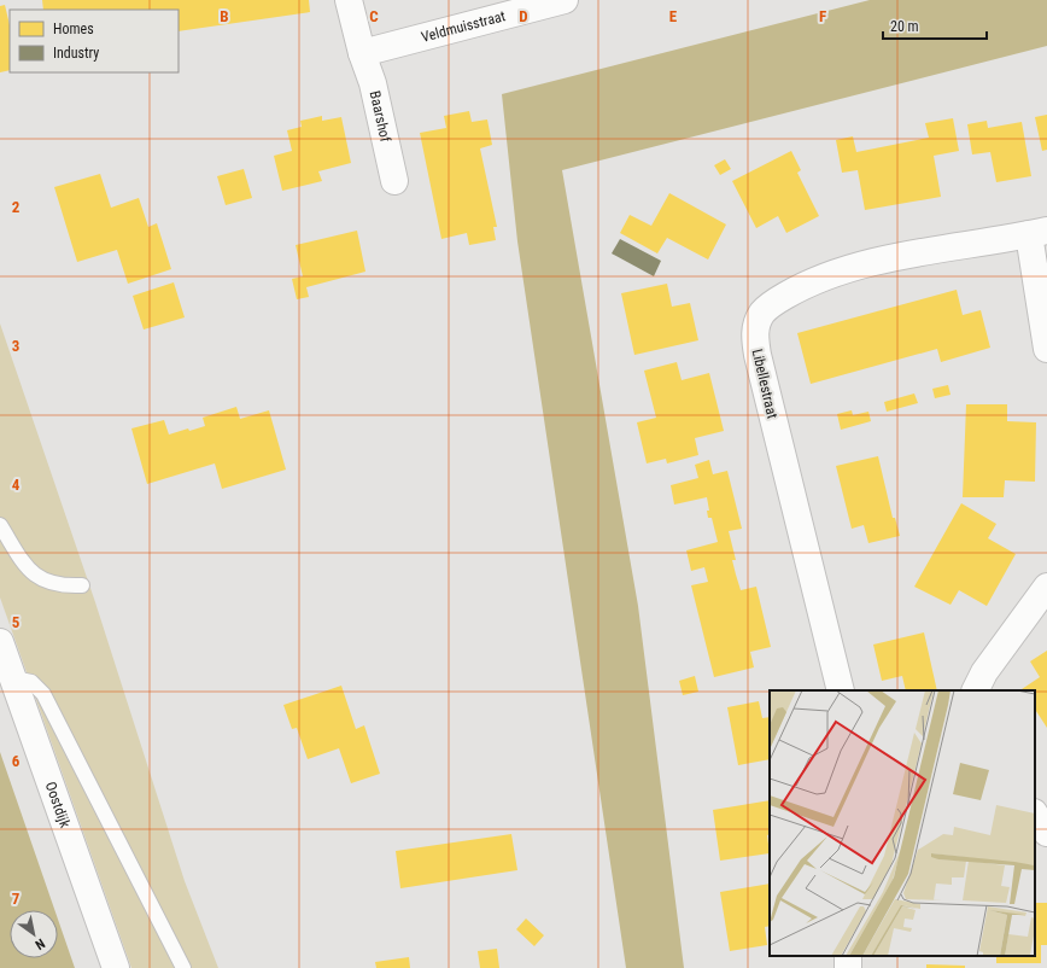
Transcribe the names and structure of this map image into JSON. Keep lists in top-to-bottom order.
{
  "streets": {
    "street": [
      "Veldmuisstraat",
      "Baarshof",
      "Libellestraat",
      "Oostdijk"
    ]
  },
  "crossings": [
    ["Veldmuisstraat", "Baarshof"]
  ],
  "legend": ["Homes", "Industry"],
  "scale_bar": "20 m",
  "north": "bottom right",
  "grid": {
    "columns": [
      "B",
      "C",
      "D",
      "E",
      "F"
    ],
    "rows": [
      "2",
      "3",
      "4",
      "5",
      "6",
      "7"
    ]
  }
}
